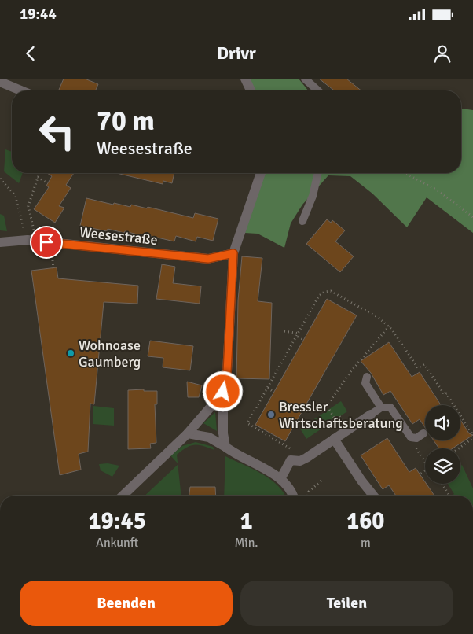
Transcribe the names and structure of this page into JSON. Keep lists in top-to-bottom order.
{
  "streets": {
    "street": ["Weesestraße"]
  },
  "places": ["Wohnoase Gaumberg", "Bressler Wirtschaftsberatung"],
  "page": {
    "status": "19:44",
    "header": "Drivr",
    "turn": ["70 m", "Weesestraße"],
    "eta": [
      "19:45",
      "Ankunft",
      "1",
      "Min.",
      "160",
      "m"
    ],
    "buttons": ["Beenden", "Teilen"]
  }
}
